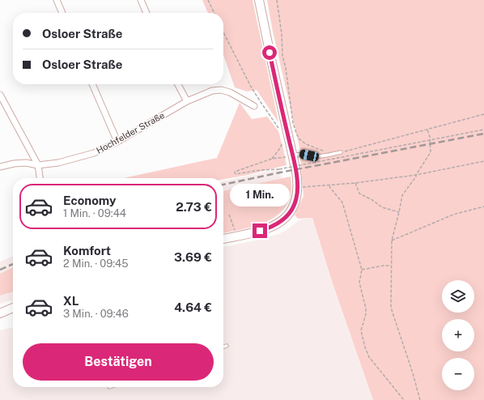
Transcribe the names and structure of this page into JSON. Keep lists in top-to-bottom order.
{
  "streets": {
    "street": ["Hochfelder Straße"]
  },
  "page": {
    "banner": ["Osloer Straße", "Osloer Straße"],
    "bubble": "1 Min.",
    "list": [
      {
        "name": "Economy",
        "note": "1 Min. · 09:44",
        "value": "2.73 €"
      },
      {
        "name": "Komfort",
        "note": "2 Min. · 09:45",
        "value": "3.69 €"
      },
      {
        "name": "XL",
        "note": "3 Min. · 09:46",
        "value": "4.64 €"
      }
    ],
    "map_buttons": ["+", "−"],
    "buttons": "Bestätigen"
  }
}
